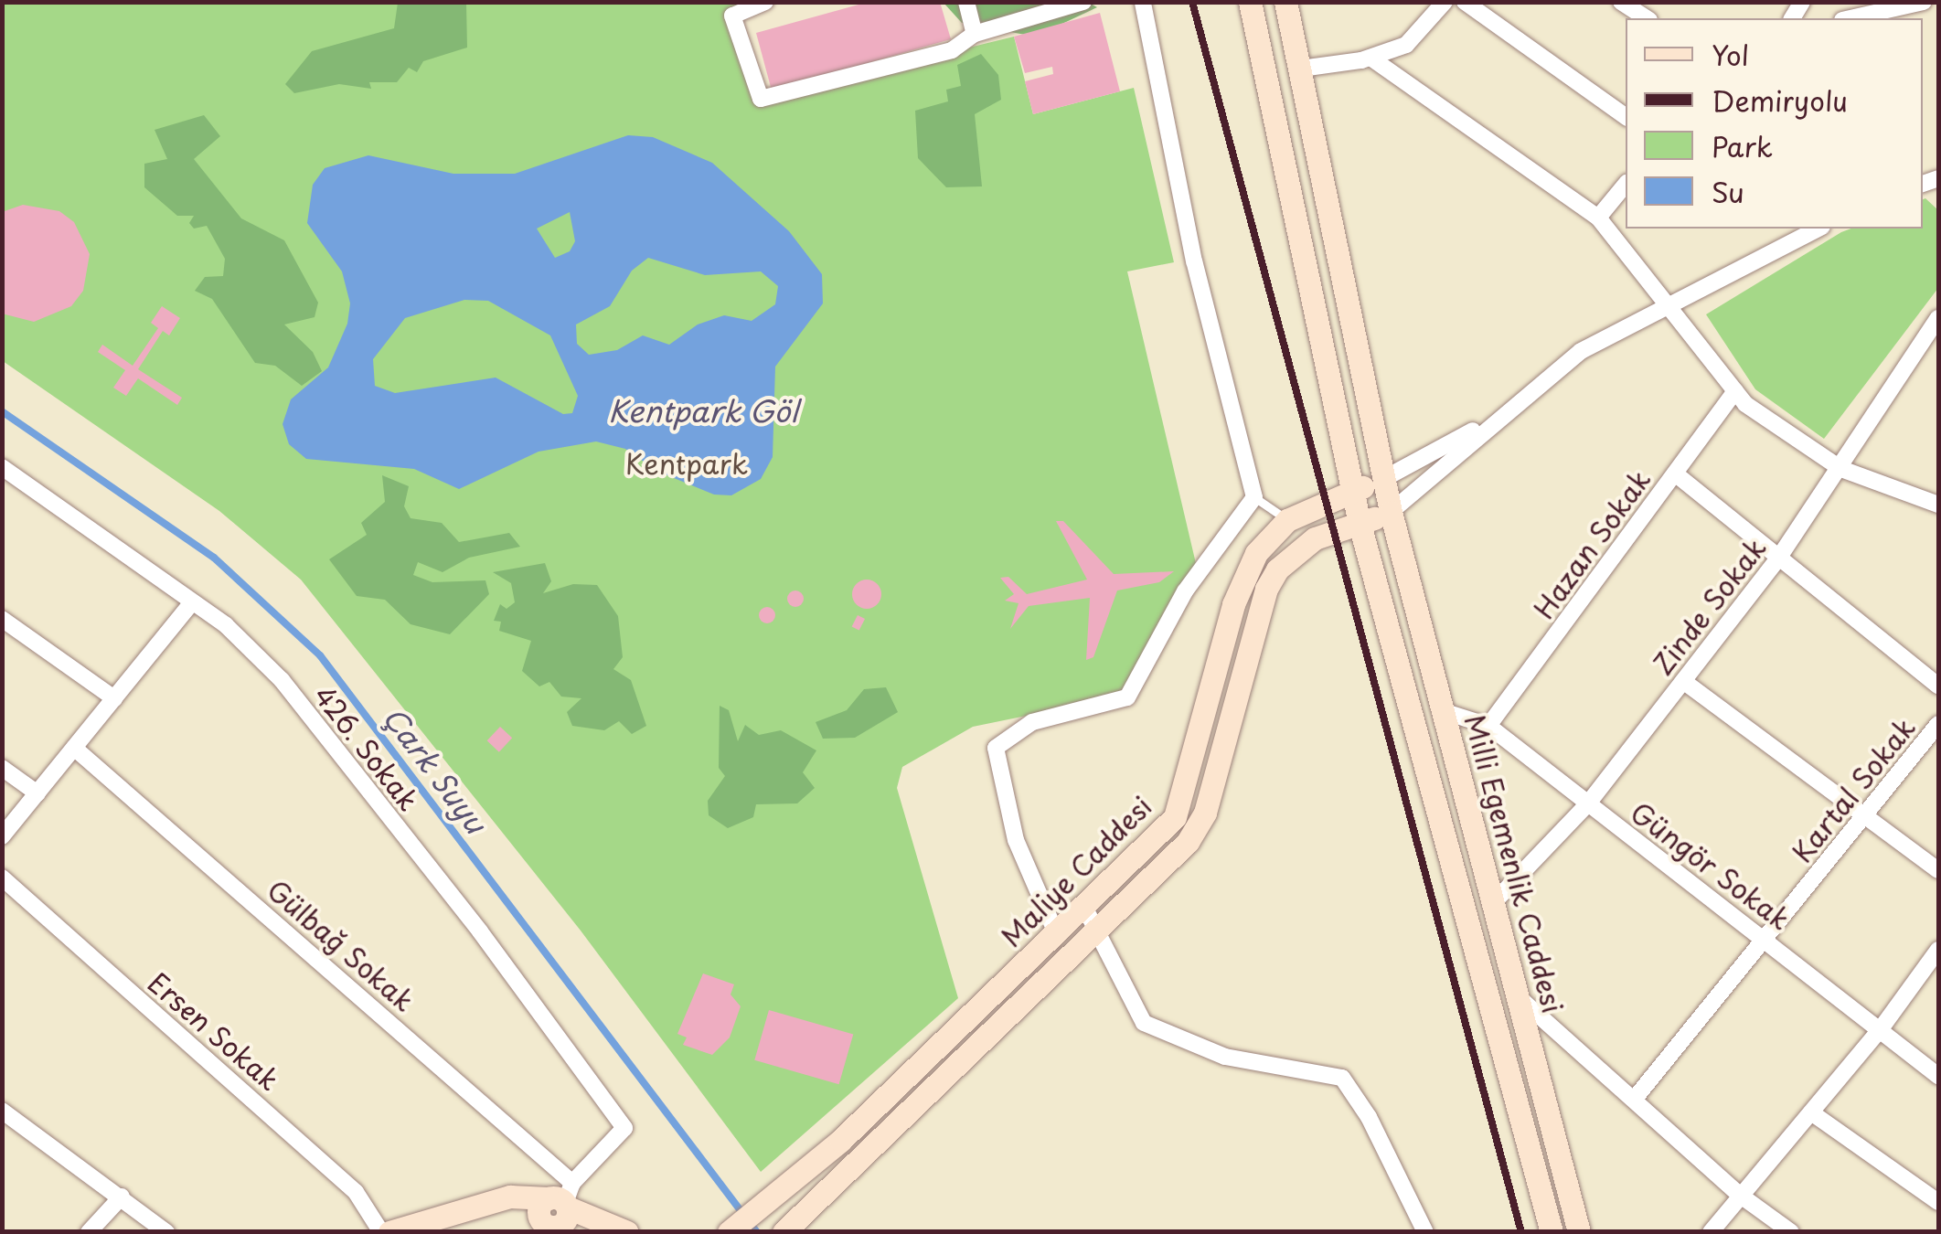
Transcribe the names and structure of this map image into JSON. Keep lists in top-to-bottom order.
{
  "streets": {
    "main road": ["Milli Egemenlik Caddesi", "Maliye Caddesi"],
    "street": [
      "Hazan Sokak",
      "Zinde Sokak",
      "426. Sokak",
      "Kartal Sokak",
      "Güngör Sokak",
      "Gülbağ Sokak",
      "Ersen Sokak"
    ]
  },
  "crossings": [
    ["Hazan Sokak", "Güngör Sokak"],
    ["Zinde Sokak", "Milli Egemenlik Caddesi"],
    ["Zinde Sokak", "Güngör Sokak"],
    ["426. Sokak", "Gülbağ Sokak"],
    ["Kartal Sokak", "Güngör Sokak"],
    ["Milli Egemenlik Caddesi", "Güngör Sokak"],
    ["Milli Egemenlik Caddesi", "Maliye Caddesi"]
  ],
  "water": ["Kentpark Göl", "Çark Suyu"],
  "parks": ["Kentpark"],
  "legend": [
    "Yol",
    "Demiryolu",
    "Park",
    "Su"
  ]
}
